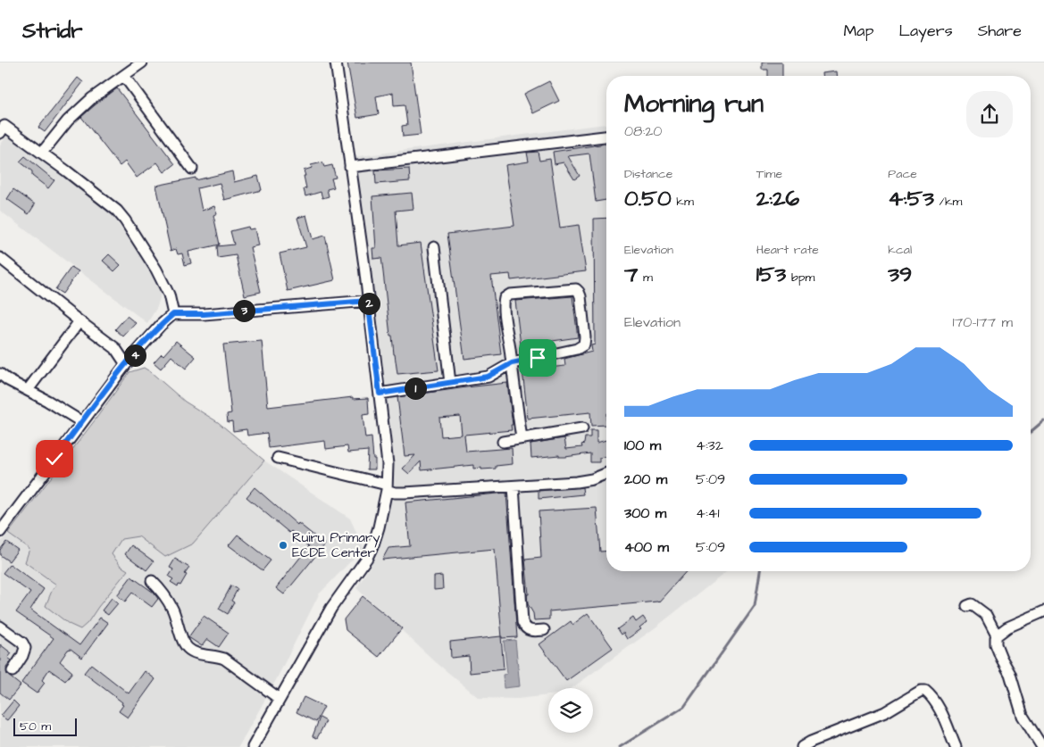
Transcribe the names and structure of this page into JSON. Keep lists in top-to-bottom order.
{
  "places": ["Ruiru Primary ECDE Center"],
  "scale_bar": "50 m",
  "page": {
    "header": "Stridr",
    "nav": ["Map", "Layers", "Share"],
    "heading": ["Morning run", "08:20"],
    "stats": [
      ["Distance", "0.50 km"],
      ["Time", "2:26"],
      ["Pace", "4:53 /km"],
      ["Elevation", "7 m"],
      ["Heart rate", "153 bpm"],
      ["kcal", "39"]
    ],
    "pins": [
      "2",
      "3",
      "4",
      "1"
    ],
    "chart": ["Elevation", "170–177 m"],
    "list": [
      {
        "name": "100 m",
        "note": "4:32"
      },
      {
        "name": "200 m",
        "note": "5:09"
      },
      {
        "name": "300 m",
        "note": "4:41"
      },
      {
        "name": "400 m",
        "note": "5:09"
      }
    ],
    "scale": "50 m"
  }
}
